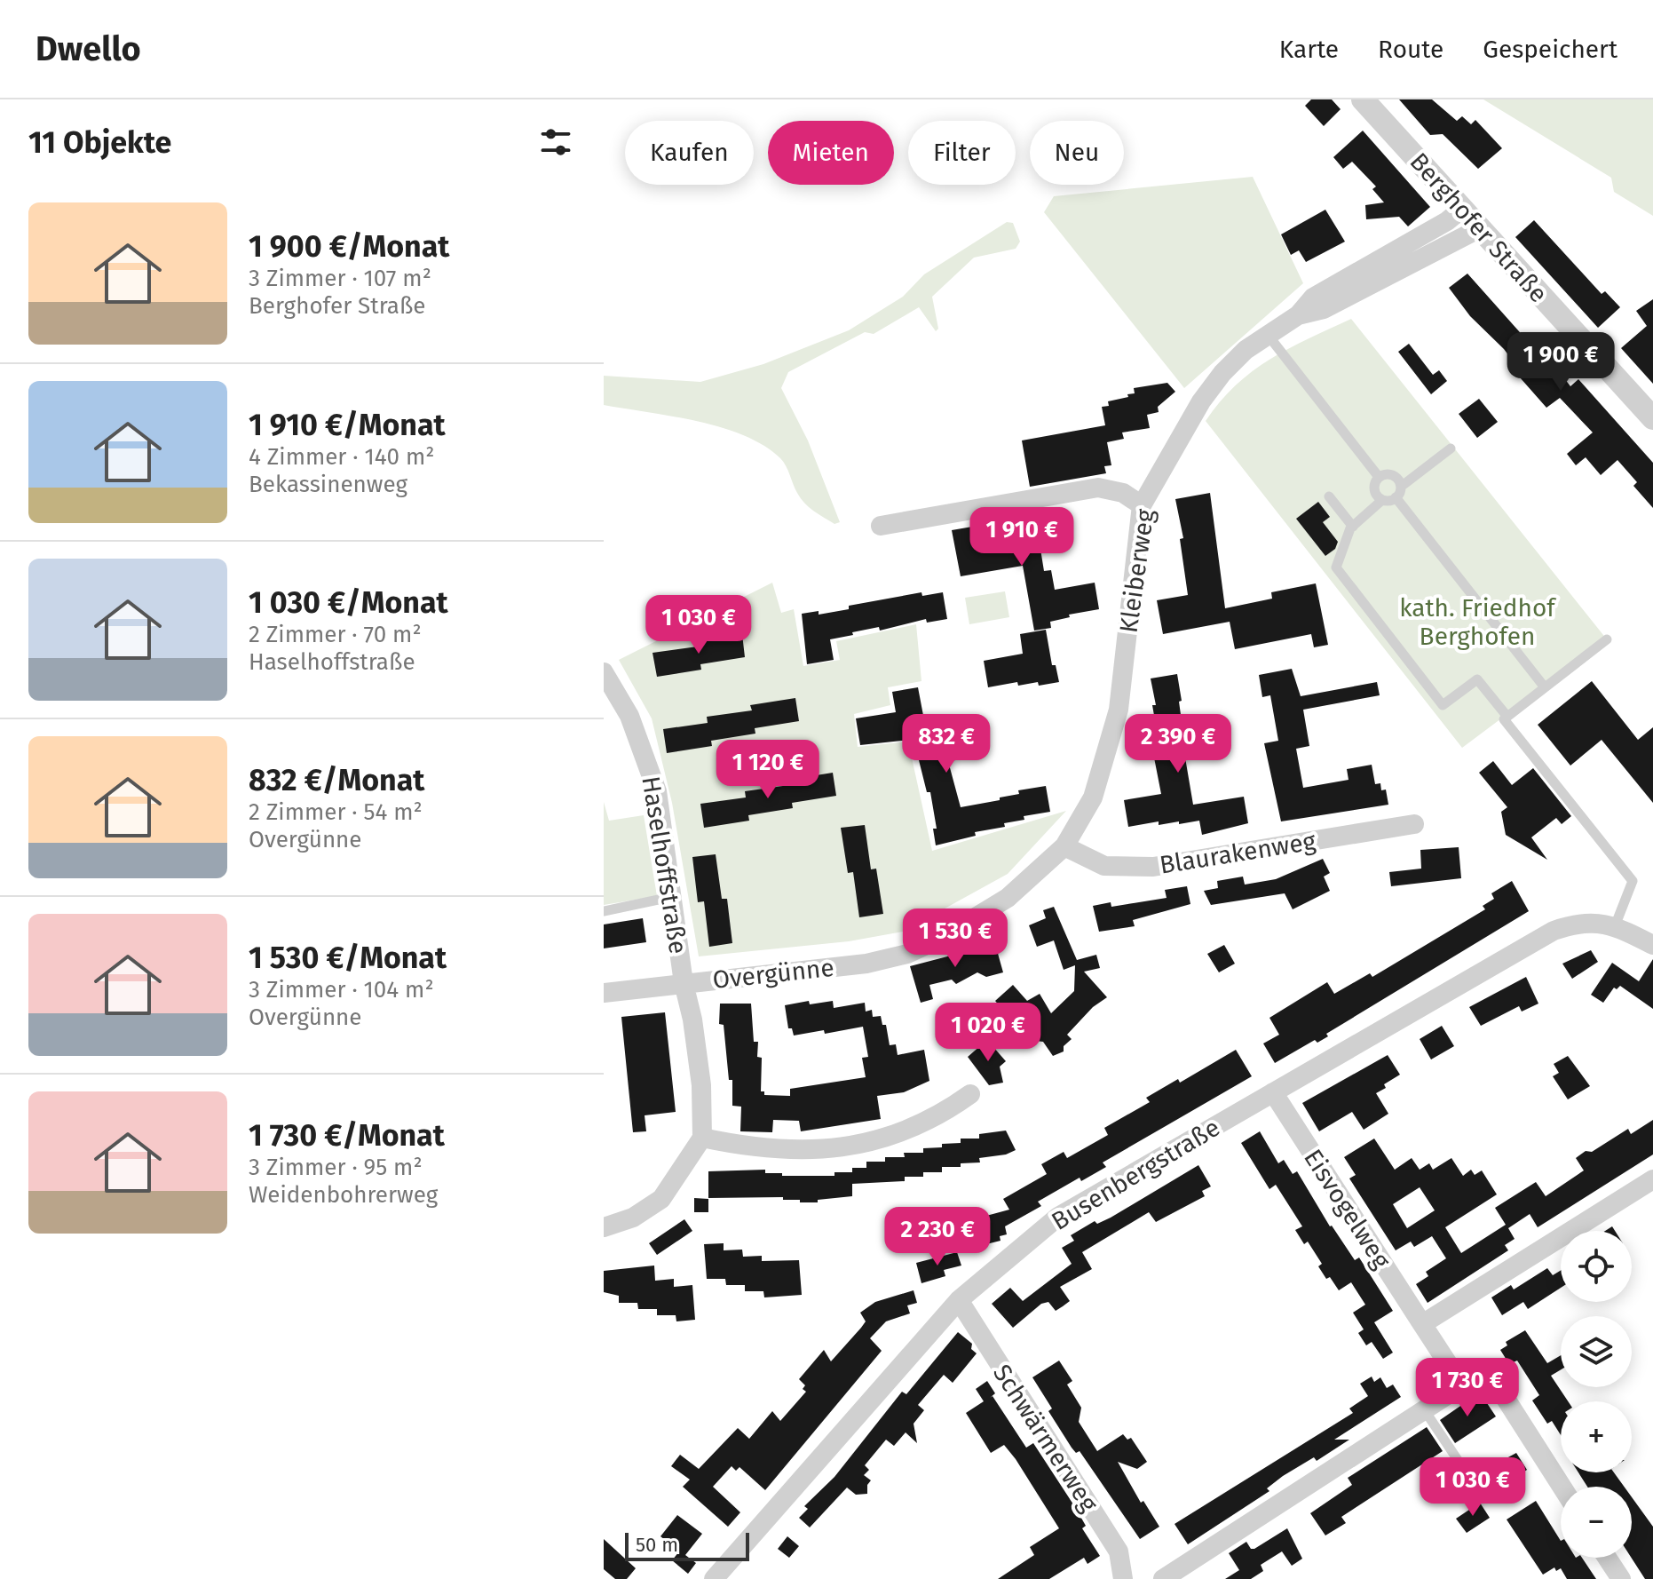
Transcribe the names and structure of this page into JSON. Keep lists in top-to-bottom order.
{
  "streets": {
    "street": [
      "Berghofer Straße",
      "Kleiberweg",
      "Blaurakenweg",
      "Haselhoffstraße",
      "Overgünne",
      "Busenbergstraße",
      "Eisvogelweg",
      "Schwärmerweg"
    ]
  },
  "crossings": [
    ["Berghofer Straße", "Kleiberweg"],
    ["Kleiberweg", "Overgünne"],
    ["Blaurakenweg", "Overgünne"],
    ["Haselhoffstraße", "Overgünne"],
    ["Busenbergstraße", "Eisvogelweg"],
    ["Busenbergstraße", "Schwärmerweg"]
  ],
  "parks": ["kath. Friedhof Berghofen"],
  "scale_bar": "50 m",
  "page": {
    "header": "Dwello",
    "nav": ["Karte", "Route", "Gespeichert"],
    "heading": "11 Objekte",
    "chip": [
      "Kaufen",
      "Mieten",
      "Filter",
      "Neu"
    ],
    "list": [
      {
        "name": "1 900 €/Monat",
        "note": "3 Zimmer · 107 m² · Berghofer Straße"
      },
      {
        "name": "1 910 €/Monat",
        "note": "4 Zimmer · 140 m² · Bekassinenweg"
      },
      {
        "name": "1 030 €/Monat",
        "note": "2 Zimmer · 70 m² · Haselhoffstraße"
      },
      {
        "name": "832 €/Monat",
        "note": "2 Zimmer · 54 m² · Overgünne"
      },
      {
        "name": "1 530 €/Monat",
        "note": "3 Zimmer · 104 m² · Overgünne"
      },
      {
        "name": "1 730 €/Monat",
        "note": "3 Zimmer · 95 m² · Weidenbohrerweg"
      }
    ],
    "price": [
      "1 900 €",
      "1 910 €",
      "1 030 €",
      "832 €",
      "2 390 €",
      "1 120 €",
      "1 530 €",
      "1 020 €",
      "2 230 €",
      "1 730 €",
      "1 030 €"
    ],
    "map_buttons": ["+", "−"],
    "scale": "50 m"
  }
}
